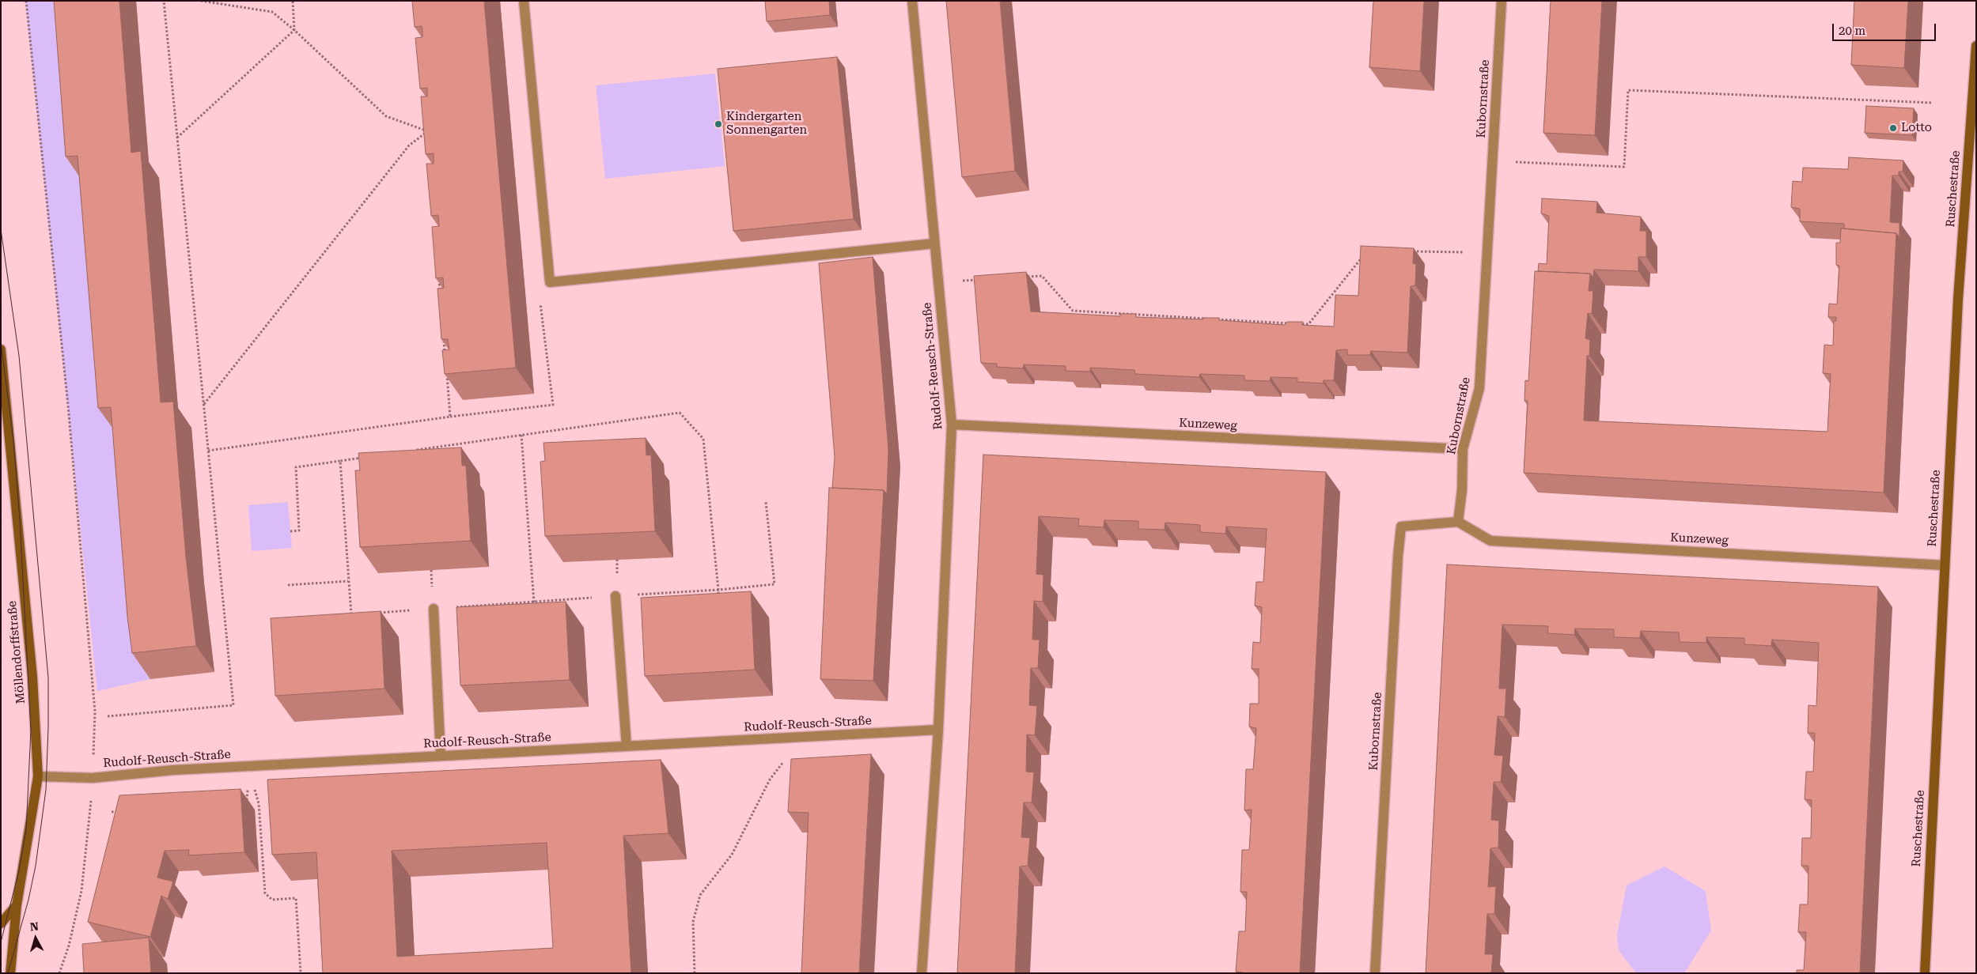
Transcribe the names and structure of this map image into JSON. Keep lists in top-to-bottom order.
{
  "streets": {
    "street": [
      "Kubornstraße",
      "Ruschestraße",
      "Rudolf-Reusch-Straße",
      "Kunzeweg",
      "Möllendorffstraße"
    ]
  },
  "crossings": [
    ["Kubornstraße", "Kunzeweg"],
    ["Ruschestraße", "Kunzeweg"],
    ["Rudolf-Reusch-Straße", "Kunzeweg"],
    ["Rudolf-Reusch-Straße", "Möllendorffstraße"]
  ],
  "places": ["Kindergarten Sonnengarten", "Lotto"],
  "scale_bar": "20 m",
  "north": "top"
}
